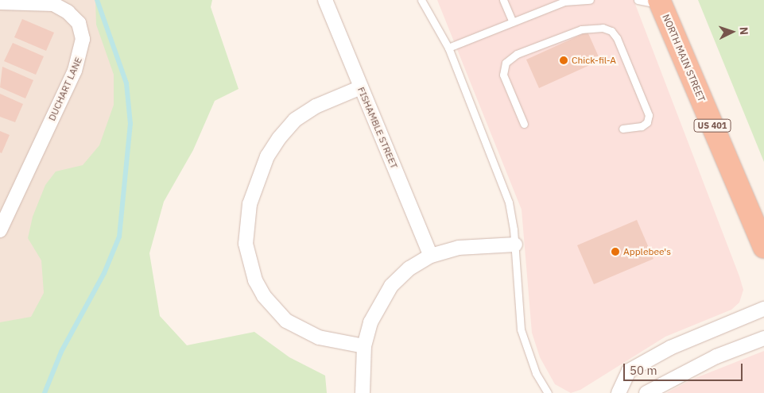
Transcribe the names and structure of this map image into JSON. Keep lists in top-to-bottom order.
{
  "streets": {
    "highway": ["NORTH MAIN STREET", "US 401"],
    "street": ["DUCHART LANE", "FISHAMBLE STREET"]
  },
  "places": ["Chick-fil-A", "Applebee's"],
  "scale_bar": "50 m",
  "north": "right"
}
